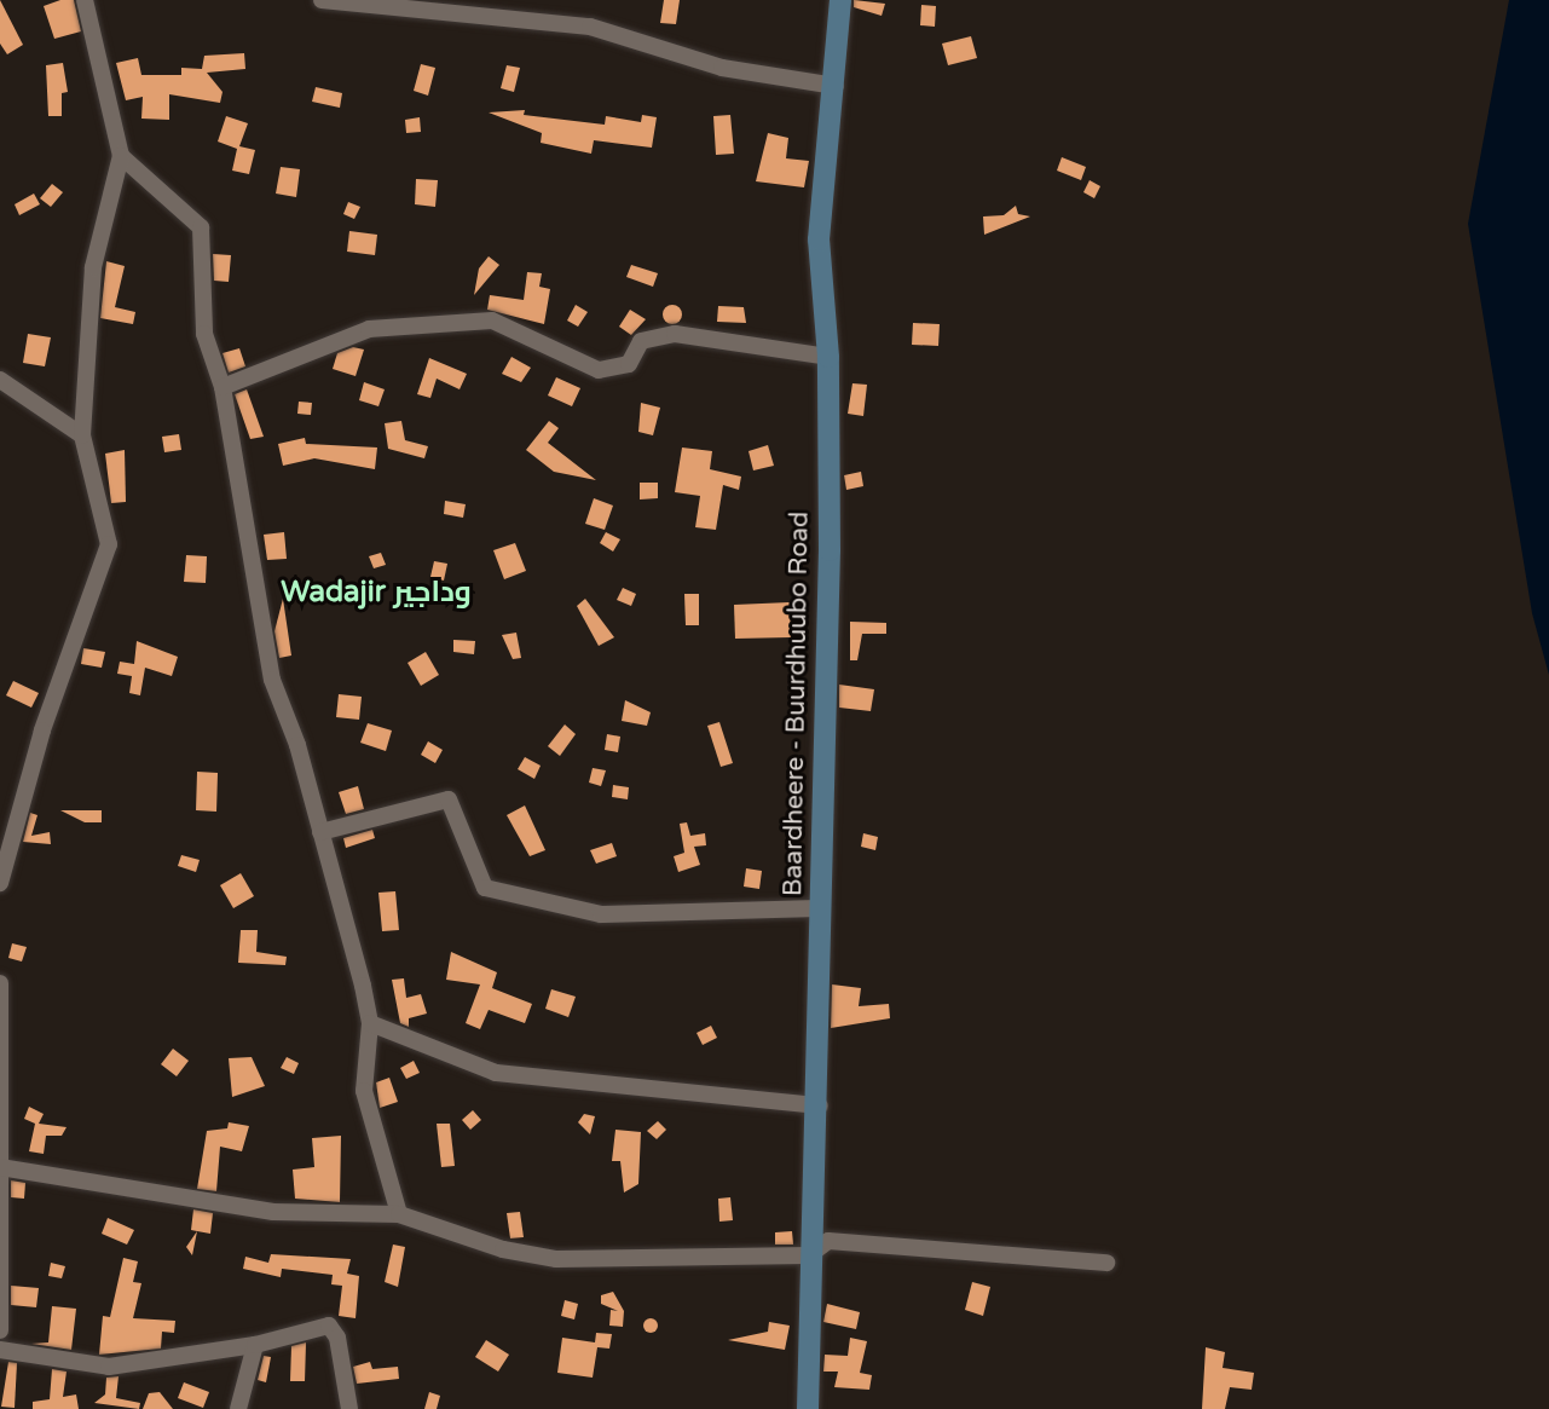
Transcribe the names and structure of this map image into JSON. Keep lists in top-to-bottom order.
{
  "streets": {
    "main road": ["Baardheere - Buurdhuubo Road"]
  },
  "districts": ["Wadajir وداجير"]
}
